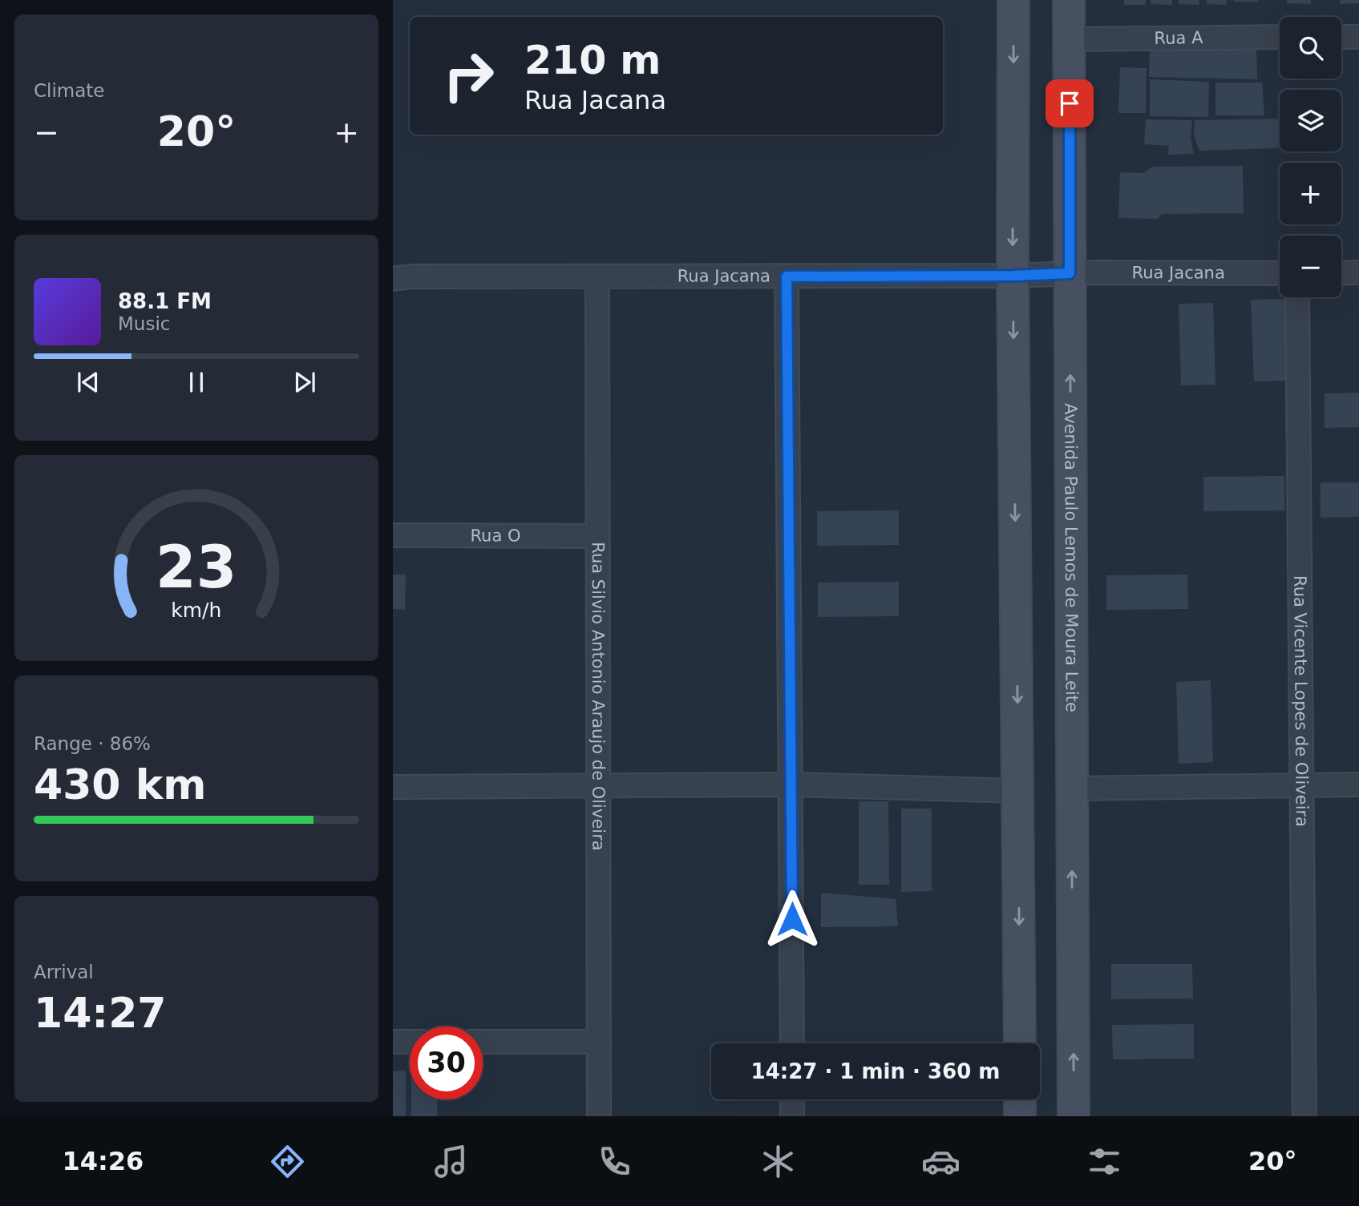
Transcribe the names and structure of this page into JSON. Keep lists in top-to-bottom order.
{
  "streets": {
    "street": [
      "Rua A",
      "Rua Jacana",
      "Rua O",
      "Avenida Paulo Lemos de Moura Leite",
      "Rua Silvio Antonio Araujo de Oliveira",
      "Rua Vicente Lopes de Oliveira"
    ]
  },
  "crossings": [
    ["Rua A", "Avenida Paulo Lemos de Moura Leite"],
    ["Rua Jacana", "Avenida Paulo Lemos de Moura Leite"],
    ["Rua Jacana", "Rua Silvio Antonio Araujo de Oliveira"],
    ["Rua O", "Rua Silvio Antonio Araujo de Oliveira"]
  ],
  "page": {
    "tile": [
      "Climate",
      ["Range · 86%", "430 km"],
      ["Arrival", "14:27"]
    ],
    "map_buttons": ["+", "−"],
    "turn": ["210 m", "Rua Jacana"],
    "heat": ["−", "20°", "+"],
    "song": ["88.1 FM", "Music"],
    "limit": "30",
    "trip": "14:27 · 1 min · 360 m",
    "tabs": ["14:26", "20°"],
    "gauge": ["23", "km/h"]
  }
}
